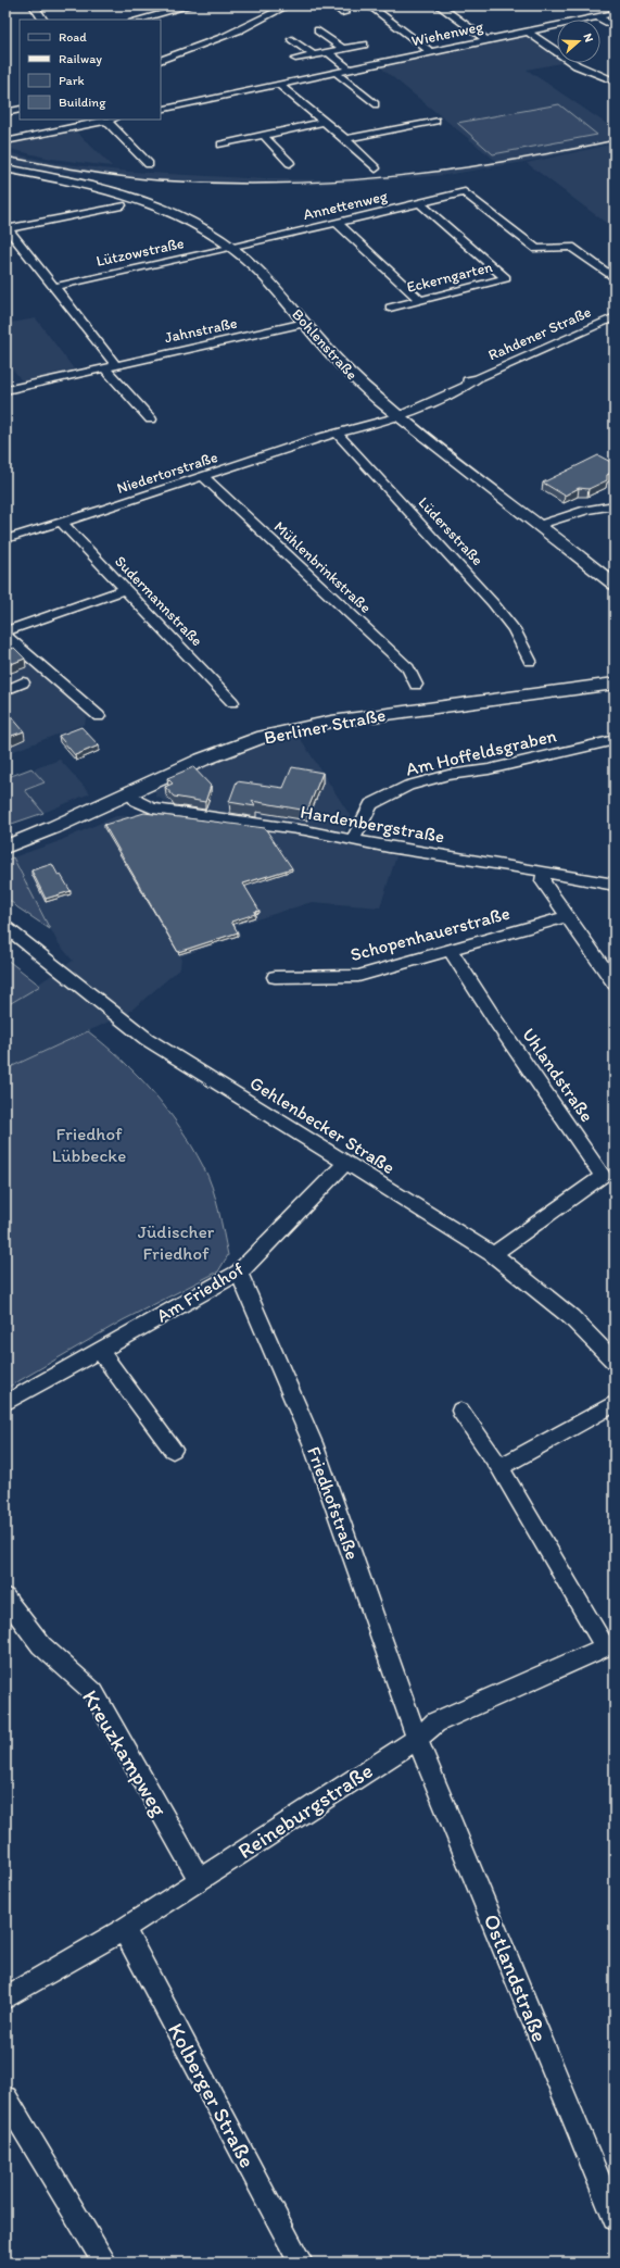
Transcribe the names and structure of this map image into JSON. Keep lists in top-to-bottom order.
{
  "streets": {
    "main road": ["Bohlenstraße", "Berliner Straße"],
    "street": [
      "Wiehenweg",
      "Annettenweg",
      "Lützowstraße",
      "Eckerngarten",
      "Jahnstraße",
      "Rahdener Straße",
      "Niedertorstraße",
      "Lüdersstraße",
      "Mühlenbrinkstraße",
      "Sudermannstraße",
      "Am Hoffeldsgraben",
      "Hardenbergstraße",
      "Schopenhauerstraße",
      "Uhlandstraße",
      "Gehlenbecker Straße",
      "Am Friedhof",
      "Friedhofstraße",
      "Kreuzkampweg",
      "Reineburgstraße",
      "Ostlandstraße",
      "Kolberger Straße"
    ]
  },
  "crossings": [
    ["Annettenweg", "Lützowstraße"],
    ["Annettenweg", "Eckerngarten"],
    ["Annettenweg", "Bohlenstraße"],
    ["Lützowstraße", "Bohlenstraße"],
    ["Jahnstraße", "Bohlenstraße"],
    ["Rahdener Straße", "Bohlenstraße"],
    ["Rahdener Straße", "Niedertorstraße"],
    ["Bohlenstraße", "Niedertorstraße"],
    ["Niedertorstraße", "Lüdersstraße"],
    ["Niedertorstraße", "Mühlenbrinkstraße"],
    ["Niedertorstraße", "Sudermannstraße"],
    ["Berliner Straße", "Hardenbergstraße"],
    ["Am Hoffeldsgraben", "Hardenbergstraße"],
    ["Schopenhauerstraße", "Uhlandstraße"],
    ["Uhlandstraße", "Gehlenbecker Straße"],
    ["Gehlenbecker Straße", "Am Friedhof"],
    ["Am Friedhof", "Friedhofstraße"],
    ["Friedhofstraße", "Reineburgstraße"],
    ["Friedhofstraße", "Ostlandstraße"],
    ["Kreuzkampweg", "Reineburgstraße"],
    ["Reineburgstraße", "Ostlandstraße"],
    ["Reineburgstraße", "Kolberger Straße"]
  ],
  "parks": ["Friedhof Lübbecke", "Jüdischer Friedhof"],
  "legend": [
    "Road",
    "Railway",
    "Park",
    "Building"
  ],
  "north": "right"
}
